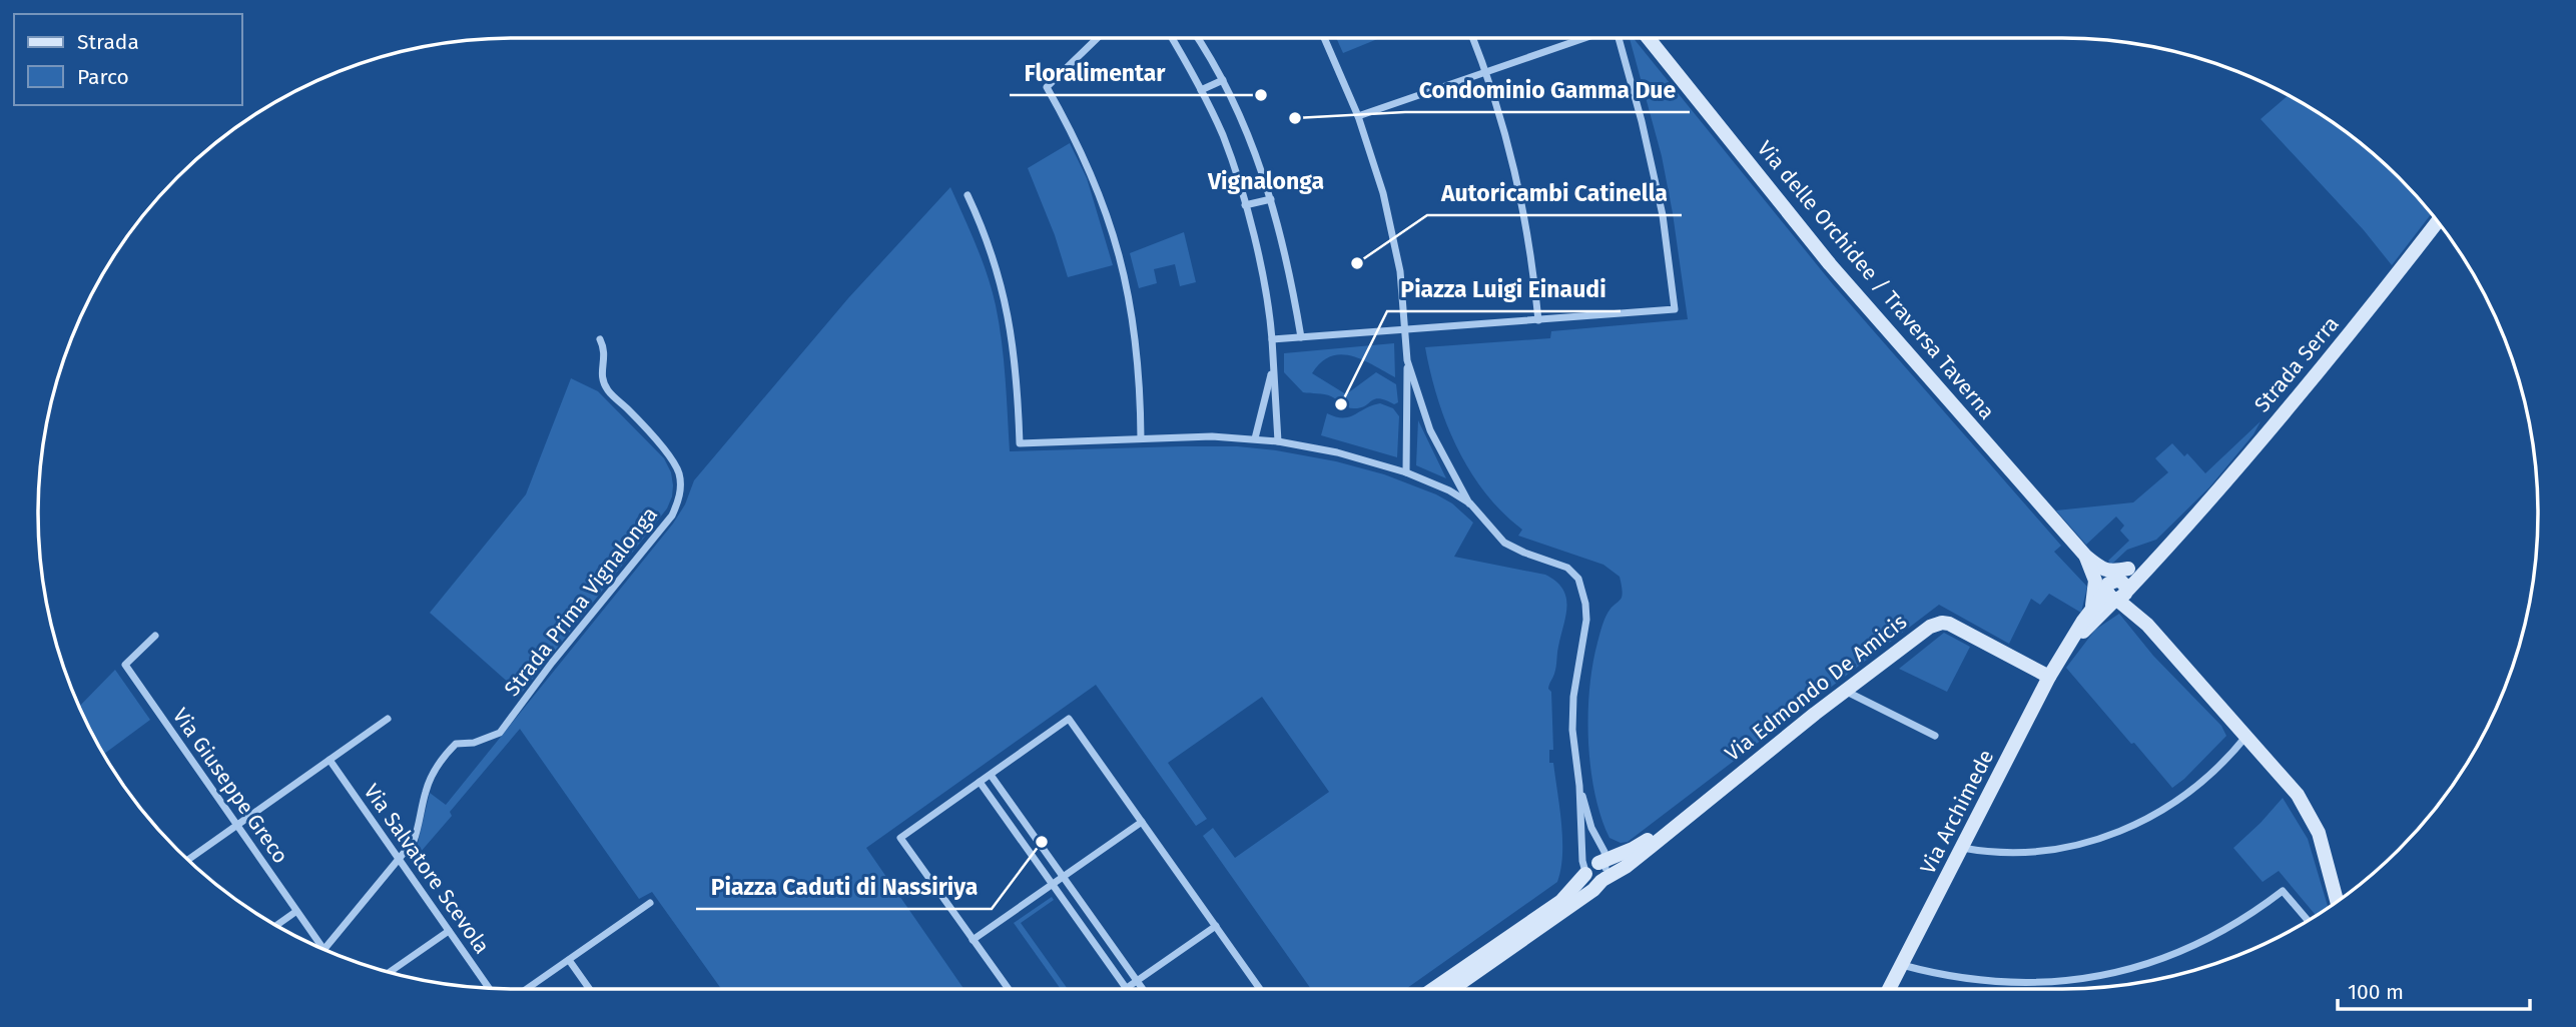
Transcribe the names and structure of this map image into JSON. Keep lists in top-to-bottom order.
{
  "streets": {
    "main road": [
      "Via delle Orchidee / Traversa Taverna",
      "Strada Serra",
      "Via Edmondo De Amicis",
      "Via Archimede"
    ],
    "street": ["Strada Prima Vignalonga", "Via Giuseppe Greco", "Via Salvatore Scevola"]
  },
  "crossings": [
    ["Via delle Orchidee / Traversa Taverna", "Via Archimede"],
    ["Strada Prima Vignalonga", "Via Salvatore Scevola"],
    ["Via Edmondo De Amicis", "Via Archimede"]
  ],
  "districts": ["Vignalonga"],
  "places": [
    "Floralimentar",
    "Condominio Gamma Due",
    "Autoricambi Catinella",
    "Piazza Luigi Einaudi",
    "Piazza Caduti di Nassiriya"
  ],
  "legend": ["Strada", "Parco"],
  "scale_bar": "100 m"
}
